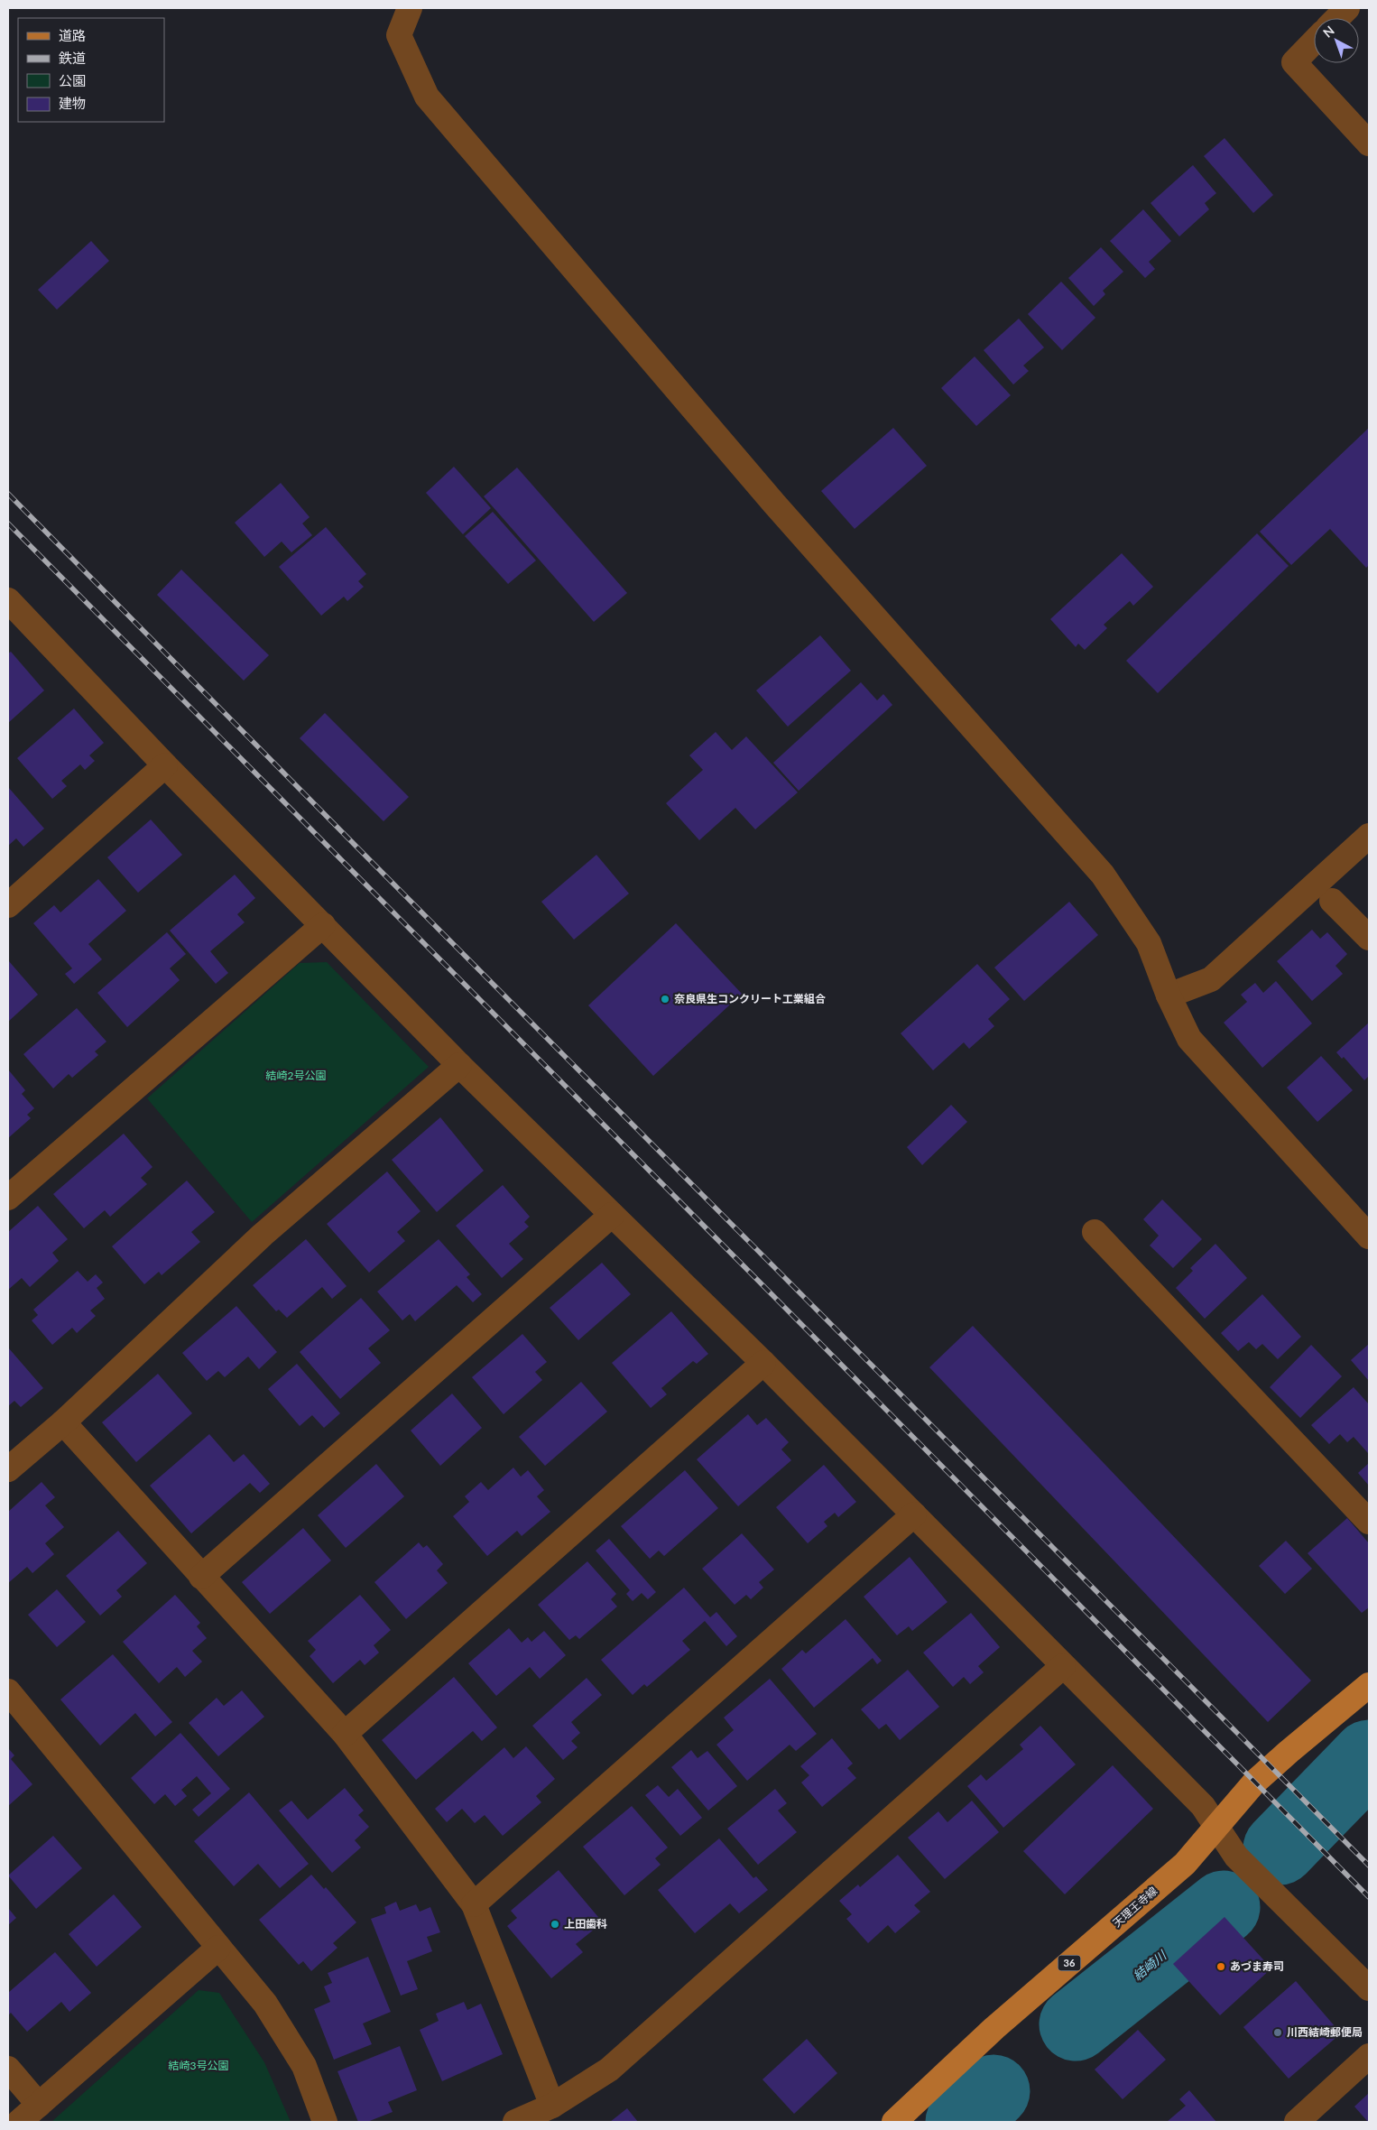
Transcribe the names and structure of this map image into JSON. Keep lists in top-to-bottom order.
{
  "streets": {
    "main road": ["天理王寺線", "36"]
  },
  "water": ["結崎川"],
  "parks": ["結崎2号公園", "結崎3号公園"],
  "places": [
    "奈良県生コンクリート工業組合",
    "上田歯科",
    "あづま寿司",
    "川西結崎郵便局"
  ],
  "legend": [
    "道路",
    "鉄道",
    "公園",
    "建物"
  ],
  "north": "top left"
}
